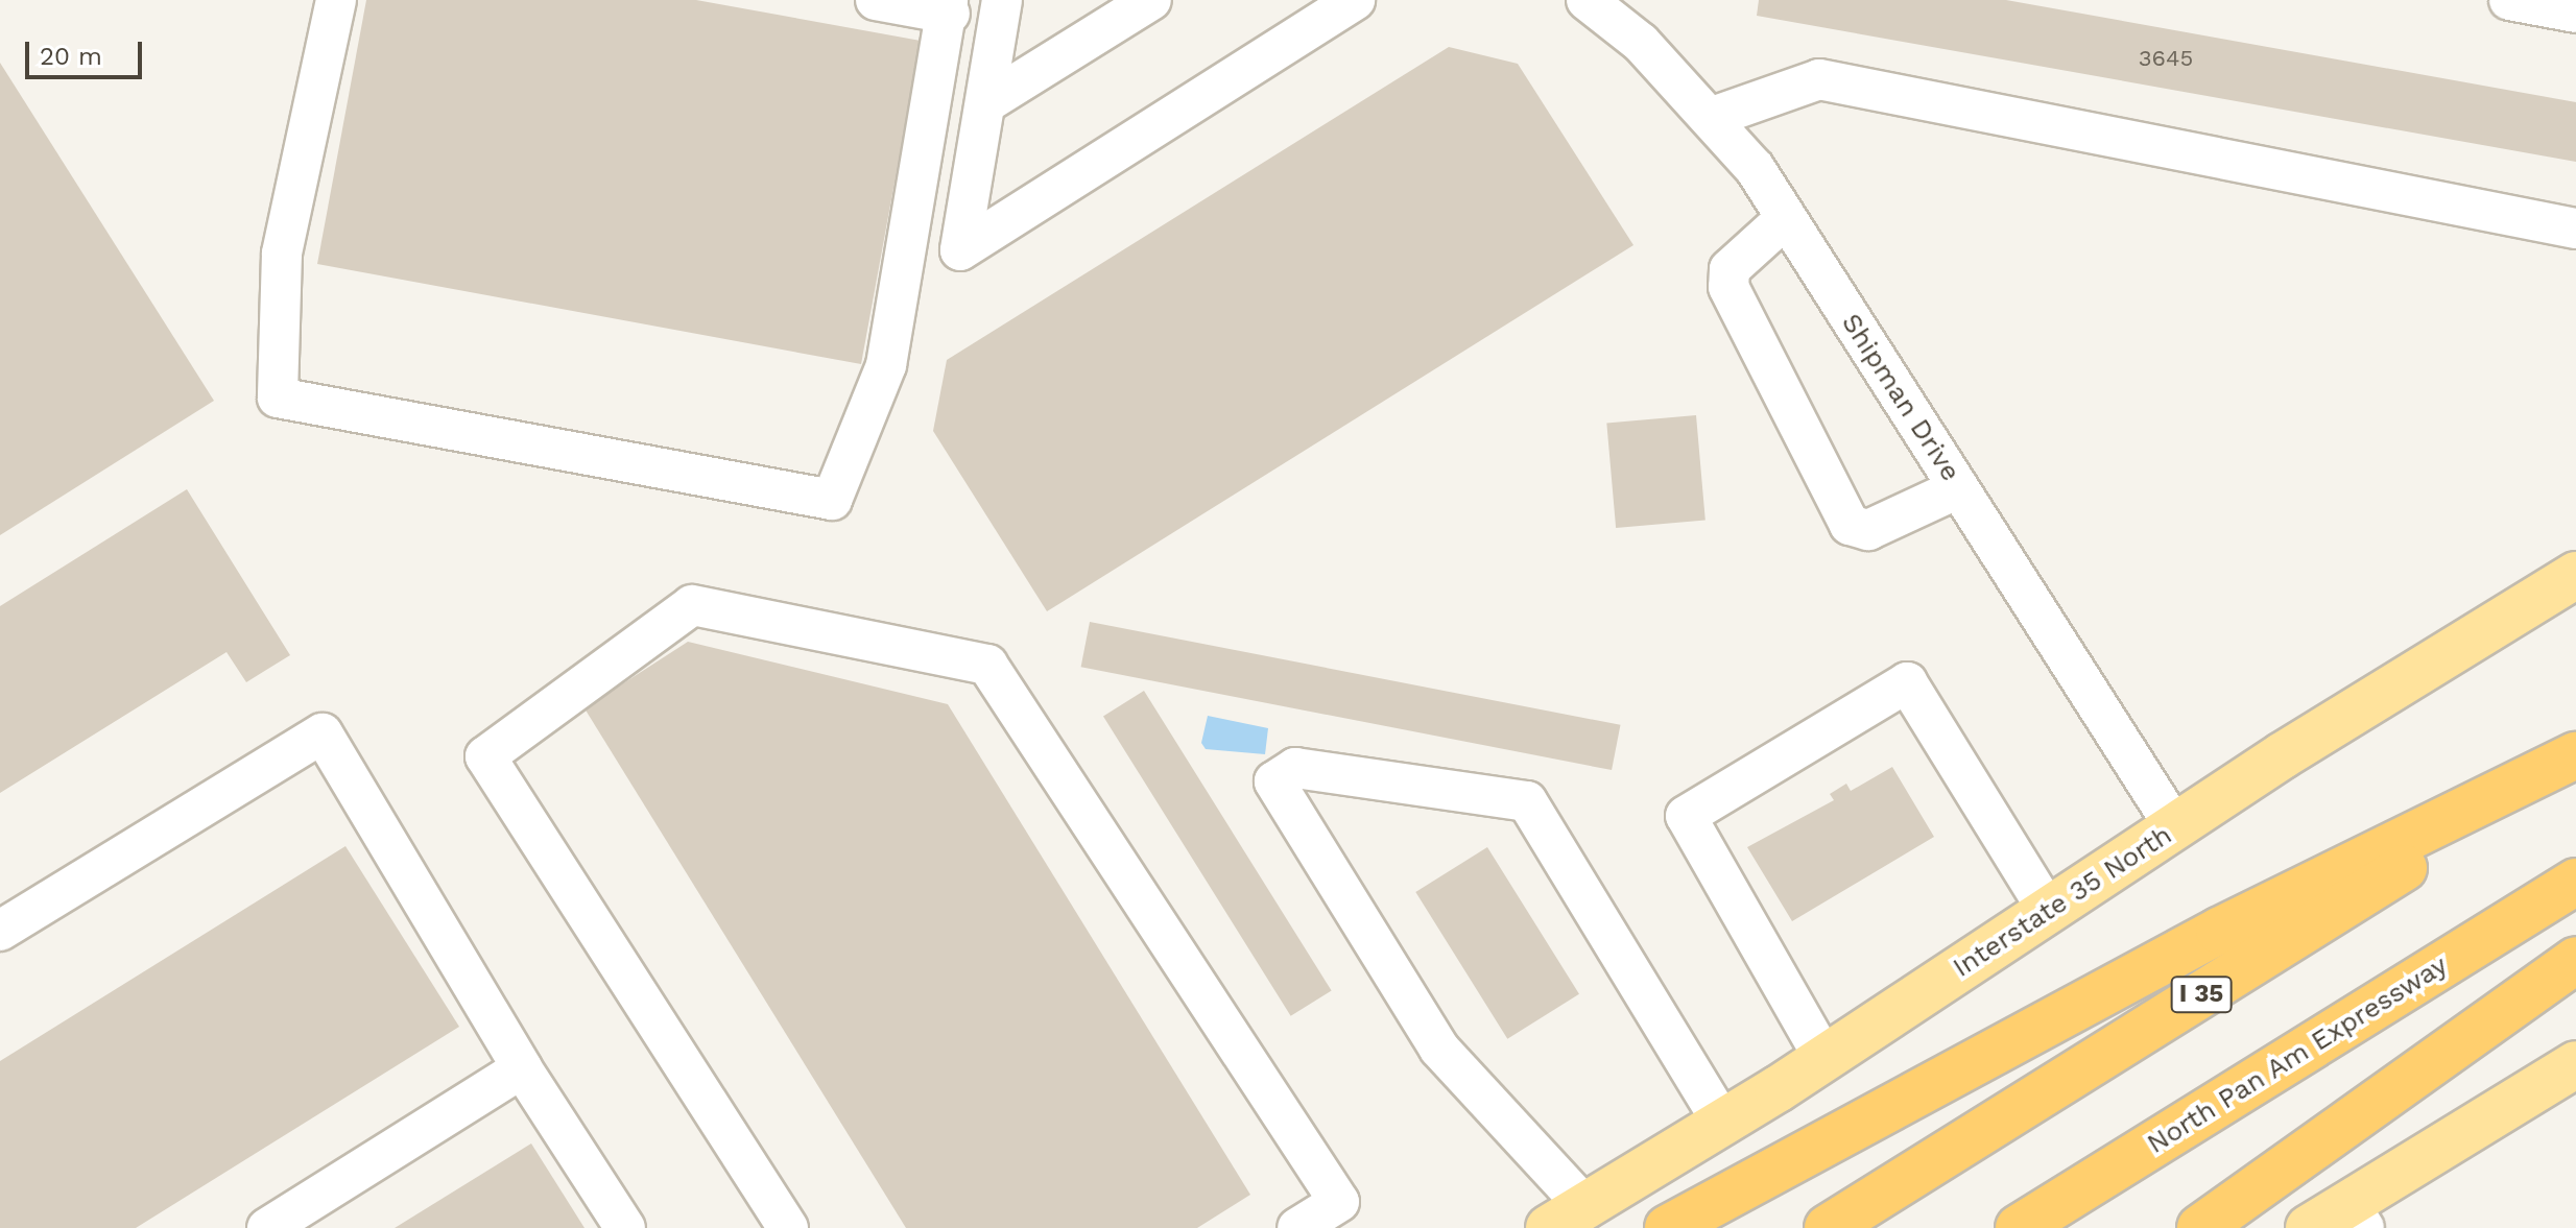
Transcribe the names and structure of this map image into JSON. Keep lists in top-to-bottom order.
{
  "streets": {
    "highway": ["I 35", "North Pan Am Expressway"],
    "main road": ["Interstate 35 North"],
    "street": ["Shipman Drive"]
  },
  "crossings": [
    ["Shipman Drive", "Interstate 35 North"]
  ],
  "house_numbers": ["3645"],
  "scale_bar": "20 m"
}
